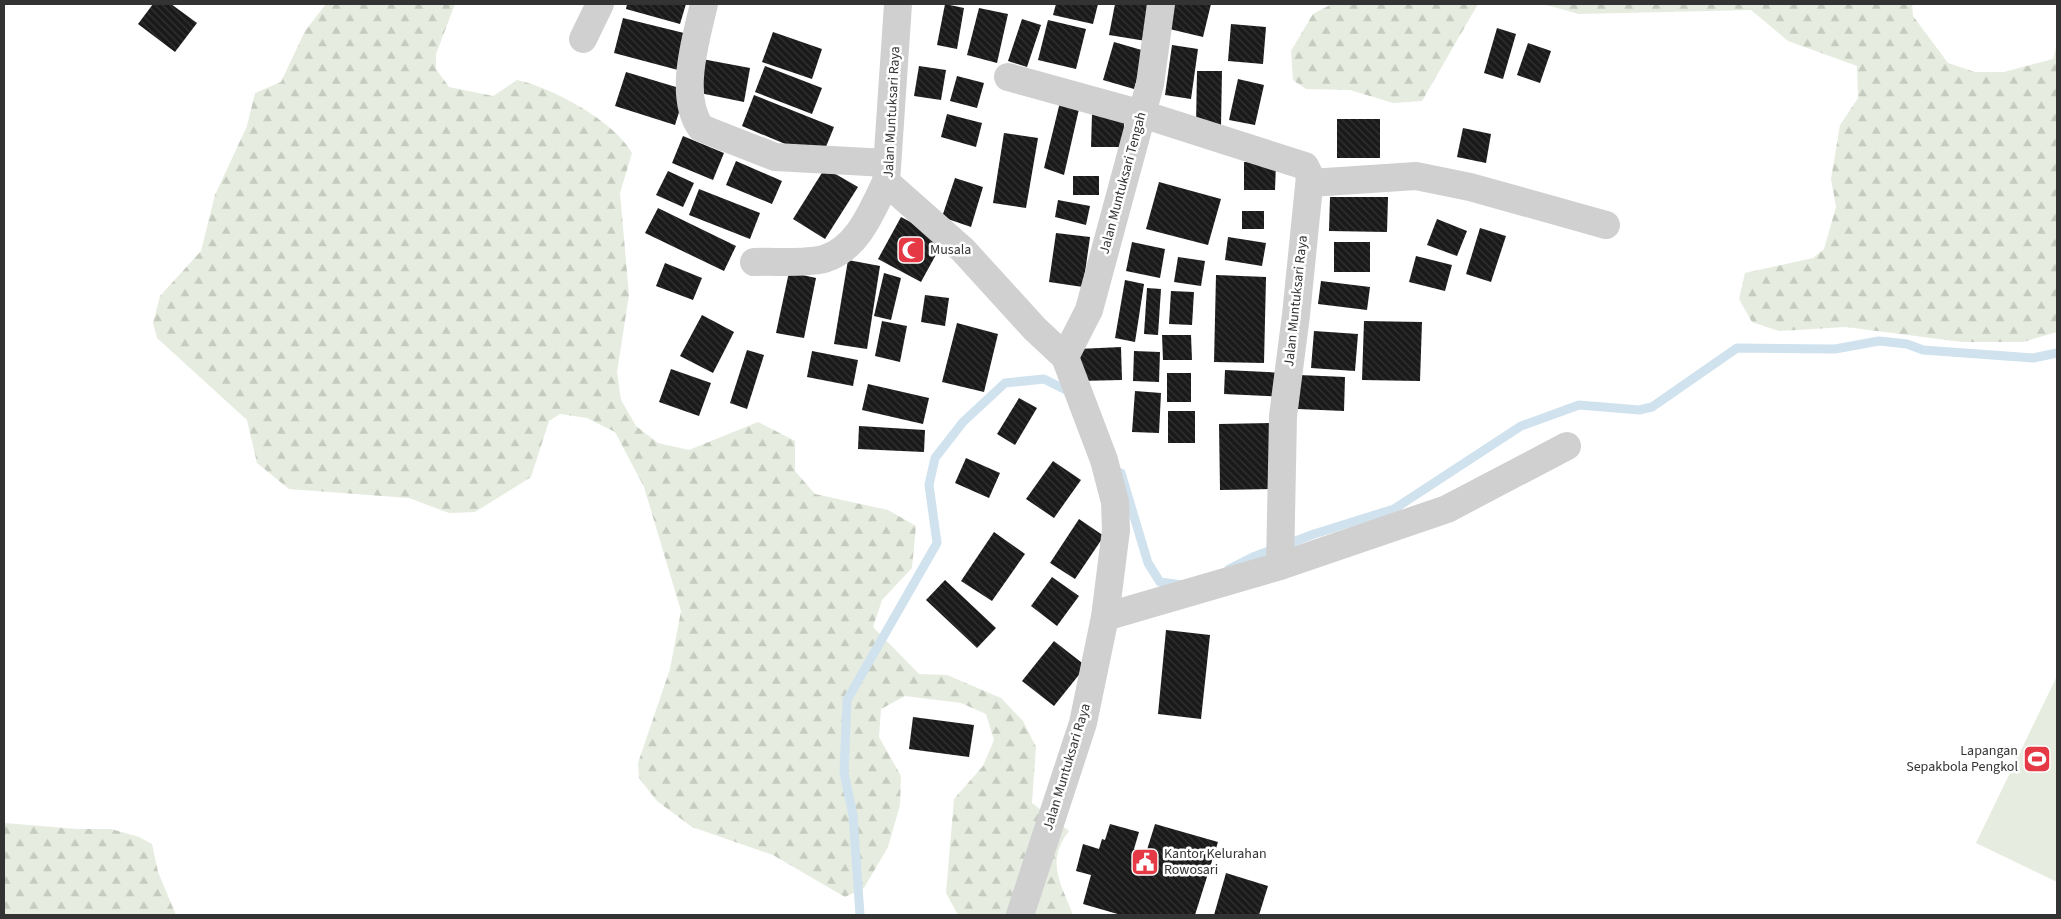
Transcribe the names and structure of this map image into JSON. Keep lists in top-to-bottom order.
{
  "streets": {
    "street": ["Jalan Muntuksari Raya", "Jalan Muntuksari Tengah"]
  },
  "crossings": [
    ["Jalan Muntuksari Raya", "Jalan Muntuksari Tengah"]
  ],
  "places": {
    "mosque": ["Musala"],
    "sports": ["Lapangan Sepakbola Pengkol"],
    "public building": ["Kantor Kelurahan Rowosari"]
  }
}
